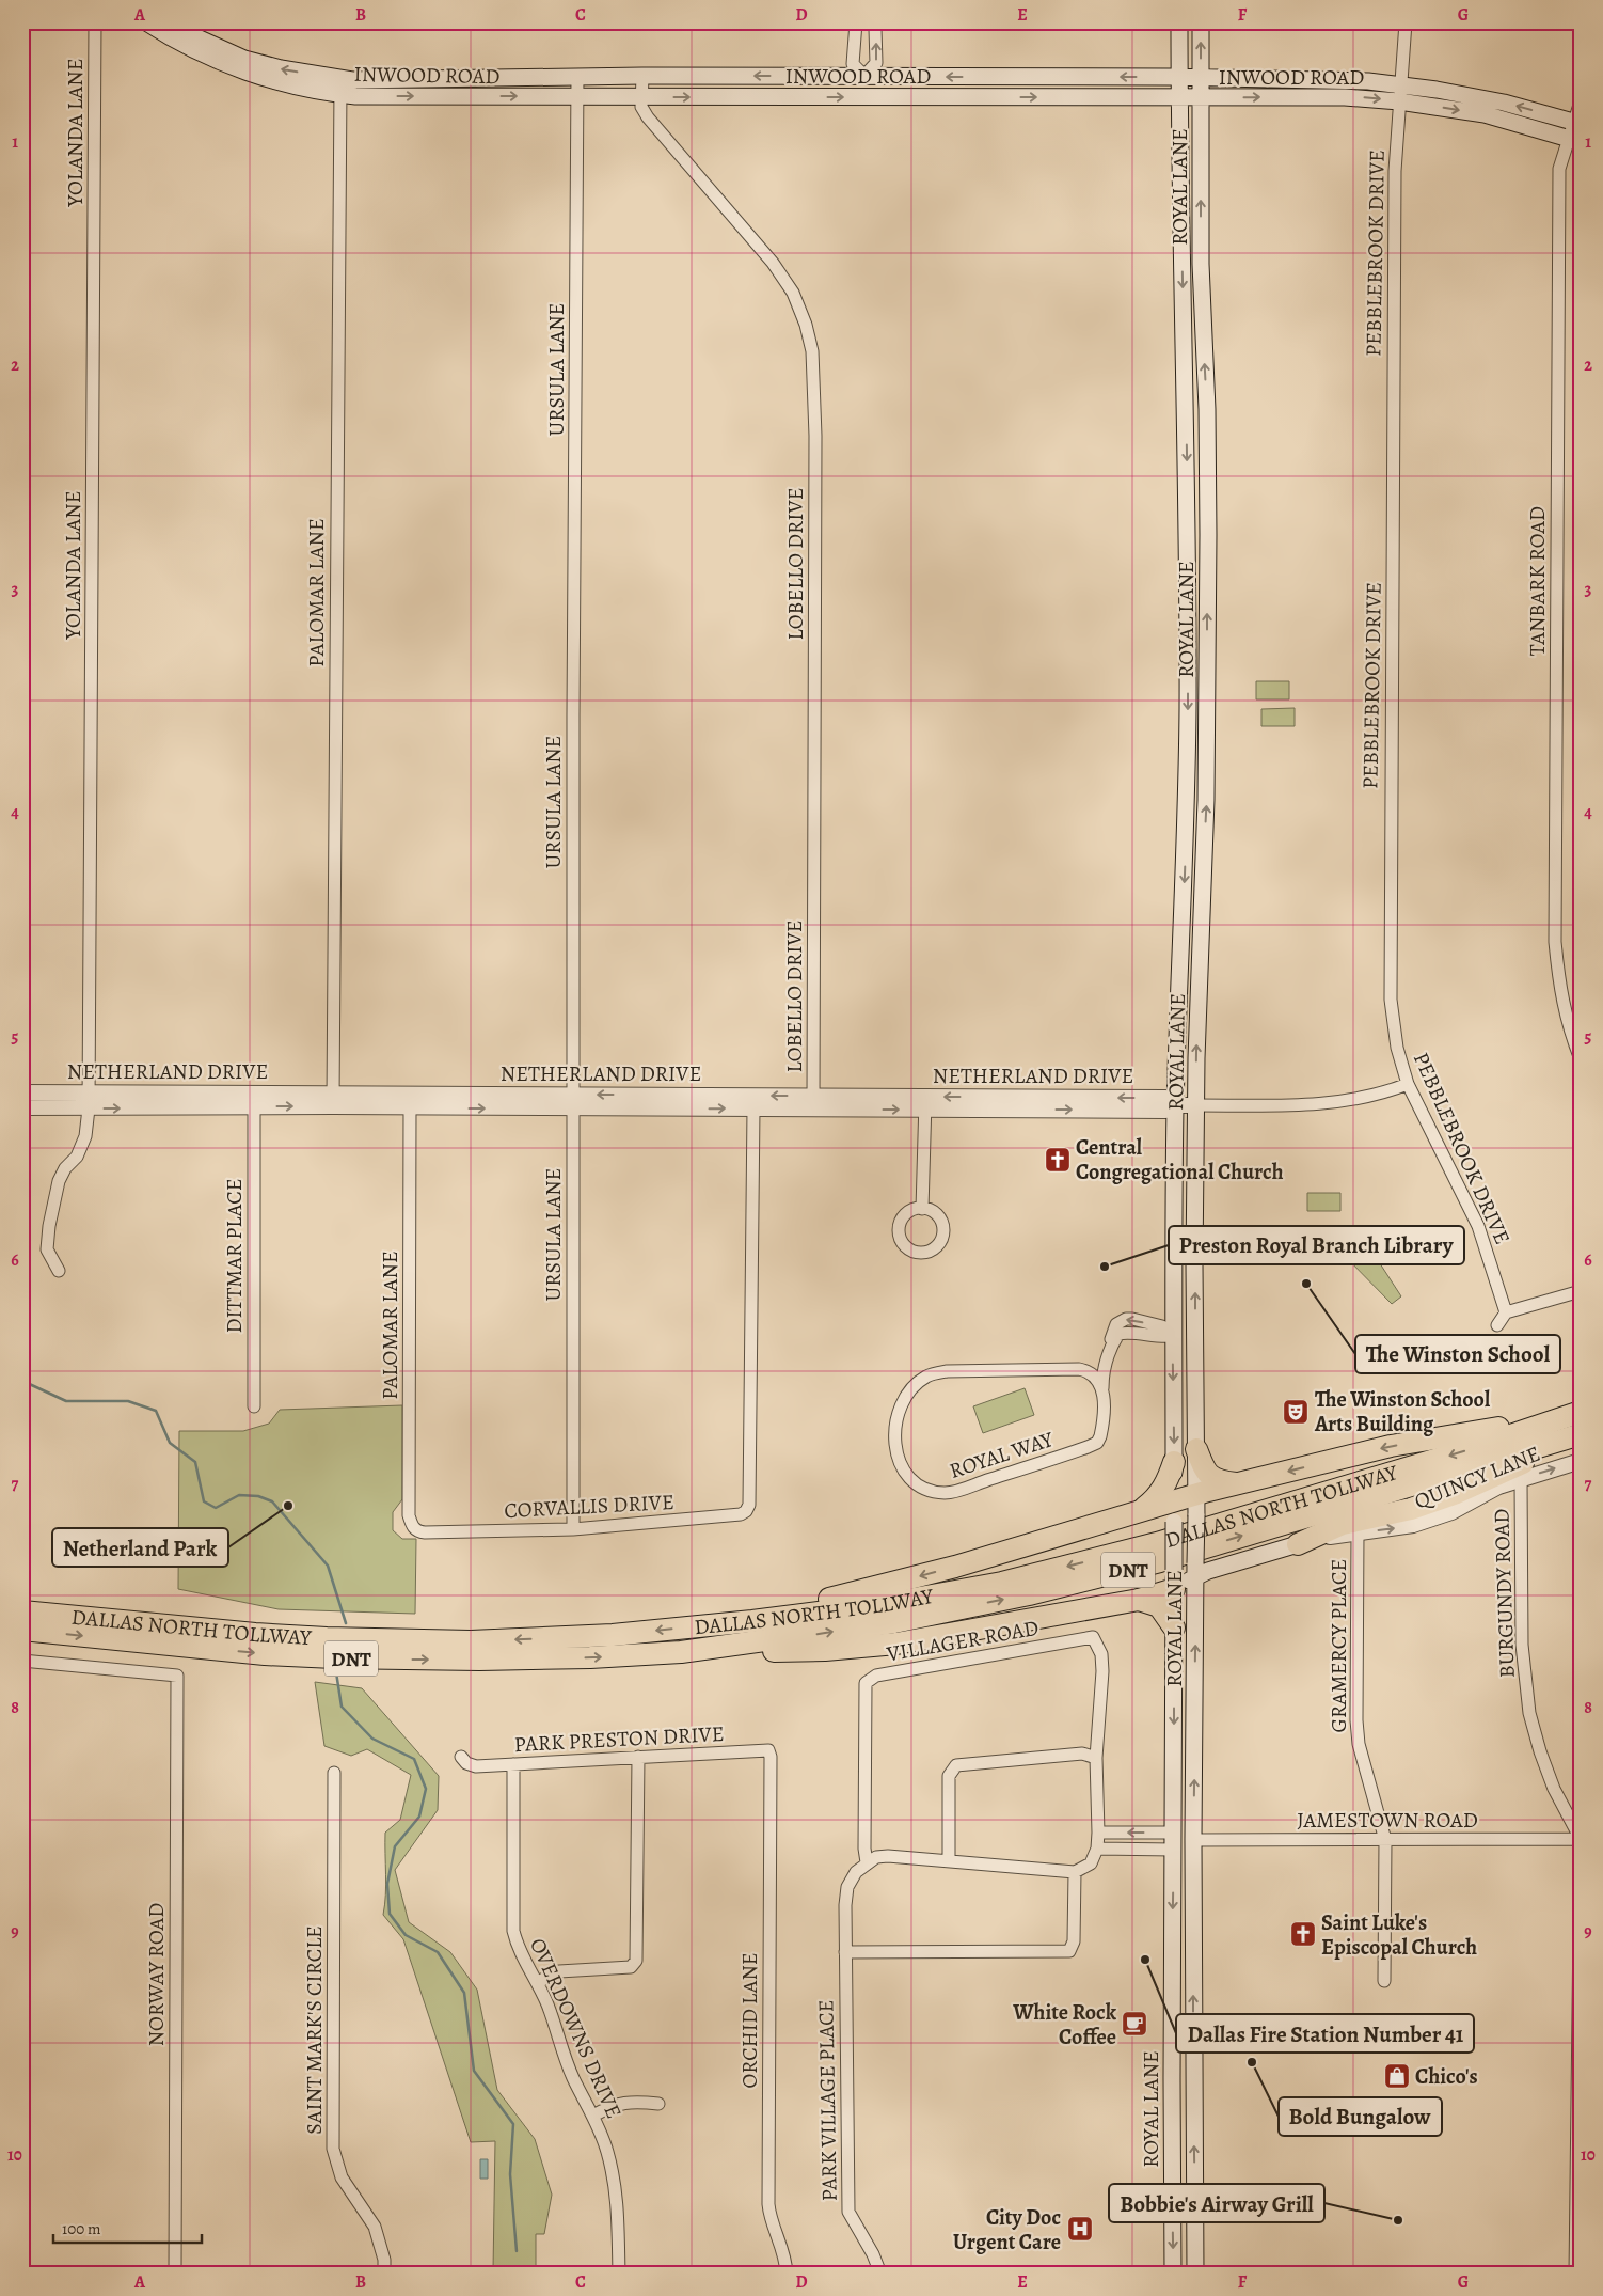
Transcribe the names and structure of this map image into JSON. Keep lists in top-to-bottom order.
{
  "streets": {
    "highway": ["DALLAS NORTH TOLLWAY", "DNT"],
    "main road": ["INWOOD ROAD", "ROYAL LANE", "QUINCY LANE"],
    "street": [
      "YOLANDA LANE",
      "PEBBLEBROOK DRIVE",
      "URSULA LANE",
      "LOBELLO DRIVE",
      "TANBARK ROAD",
      "PALOMAR LANE",
      "NETHERLAND DRIVE",
      "DITTMAR PLACE",
      "ROYAL WAY",
      "CORVALLIS DRIVE",
      "BURGUNDY ROAD",
      "VILLAGER ROAD",
      "GRAMERCY PLACE",
      "PARK PRESTON DRIVE",
      "JAMESTOWN ROAD",
      "NORWAY ROAD",
      "ORCHID LANE",
      "OVERDOWNS DRIVE",
      "SAINT MARK'S CIRCLE",
      "PARK VILLAGE PLACE"
    ]
  },
  "crossings": [
    ["INWOOD ROAD", "ROYAL LANE"],
    ["INWOOD ROAD", "PEBBLEBROOK DRIVE"],
    ["INWOOD ROAD", "URSULA LANE"],
    ["INWOOD ROAD", "LOBELLO DRIVE"],
    ["INWOOD ROAD", "TANBARK ROAD"],
    ["INWOOD ROAD", "PALOMAR LANE"],
    ["YOLANDA LANE", "NETHERLAND DRIVE"],
    ["ROYAL LANE", "NETHERLAND DRIVE"],
    ["ROYAL LANE", "ROYAL WAY"],
    ["ROYAL LANE", "QUINCY LANE"],
    ["ROYAL LANE", "JAMESTOWN ROAD"],
    ["PEBBLEBROOK DRIVE", "NETHERLAND DRIVE"],
    ["URSULA LANE", "NETHERLAND DRIVE"],
    ["URSULA LANE", "CORVALLIS DRIVE"],
    ["LOBELLO DRIVE", "NETHERLAND DRIVE"],
    ["PALOMAR LANE", "NETHERLAND DRIVE"],
    ["PALOMAR LANE", "CORVALLIS DRIVE"],
    ["NETHERLAND DRIVE", "DITTMAR PLACE"],
    ["NETHERLAND DRIVE", "CORVALLIS DRIVE"],
    ["QUINCY LANE", "BURGUNDY ROAD"],
    ["QUINCY LANE", "GRAMERCY PLACE"],
    ["BURGUNDY ROAD", "JAMESTOWN ROAD"],
    ["VILLAGER ROAD", "PARK VILLAGE PLACE"],
    ["GRAMERCY PLACE", "JAMESTOWN ROAD"],
    ["PARK PRESTON DRIVE", "ORCHID LANE"],
    ["PARK PRESTON DRIVE", "OVERDOWNS DRIVE"]
  ],
  "one_way": ["QUINCY LANE"],
  "places": {
    "church": ["Central Congregational Church", "Saint Luke's Episcopal Church"],
    "other": [
      "Preston Royal Branch Library",
      "The Winston School",
      "Netherland Park",
      "Dallas Fire Station Number 41",
      "Bold Bungalow",
      "Bobbie's Airway Grill"
    ],
    "theatre": ["The Winston School Arts Building"],
    "cafe": ["White Rock Coffee"],
    "shop": ["Chico's"],
    "hospital": ["City Doc Urgent Care"]
  },
  "scale_bar": "100 m",
  "grid": {
    "columns": [
      "A",
      "B",
      "C",
      "D",
      "E",
      "F",
      "G"
    ],
    "rows": [
      "1",
      "2",
      "3",
      "4",
      "5",
      "6",
      "7",
      "8",
      "9",
      "10"
    ]
  }
}
